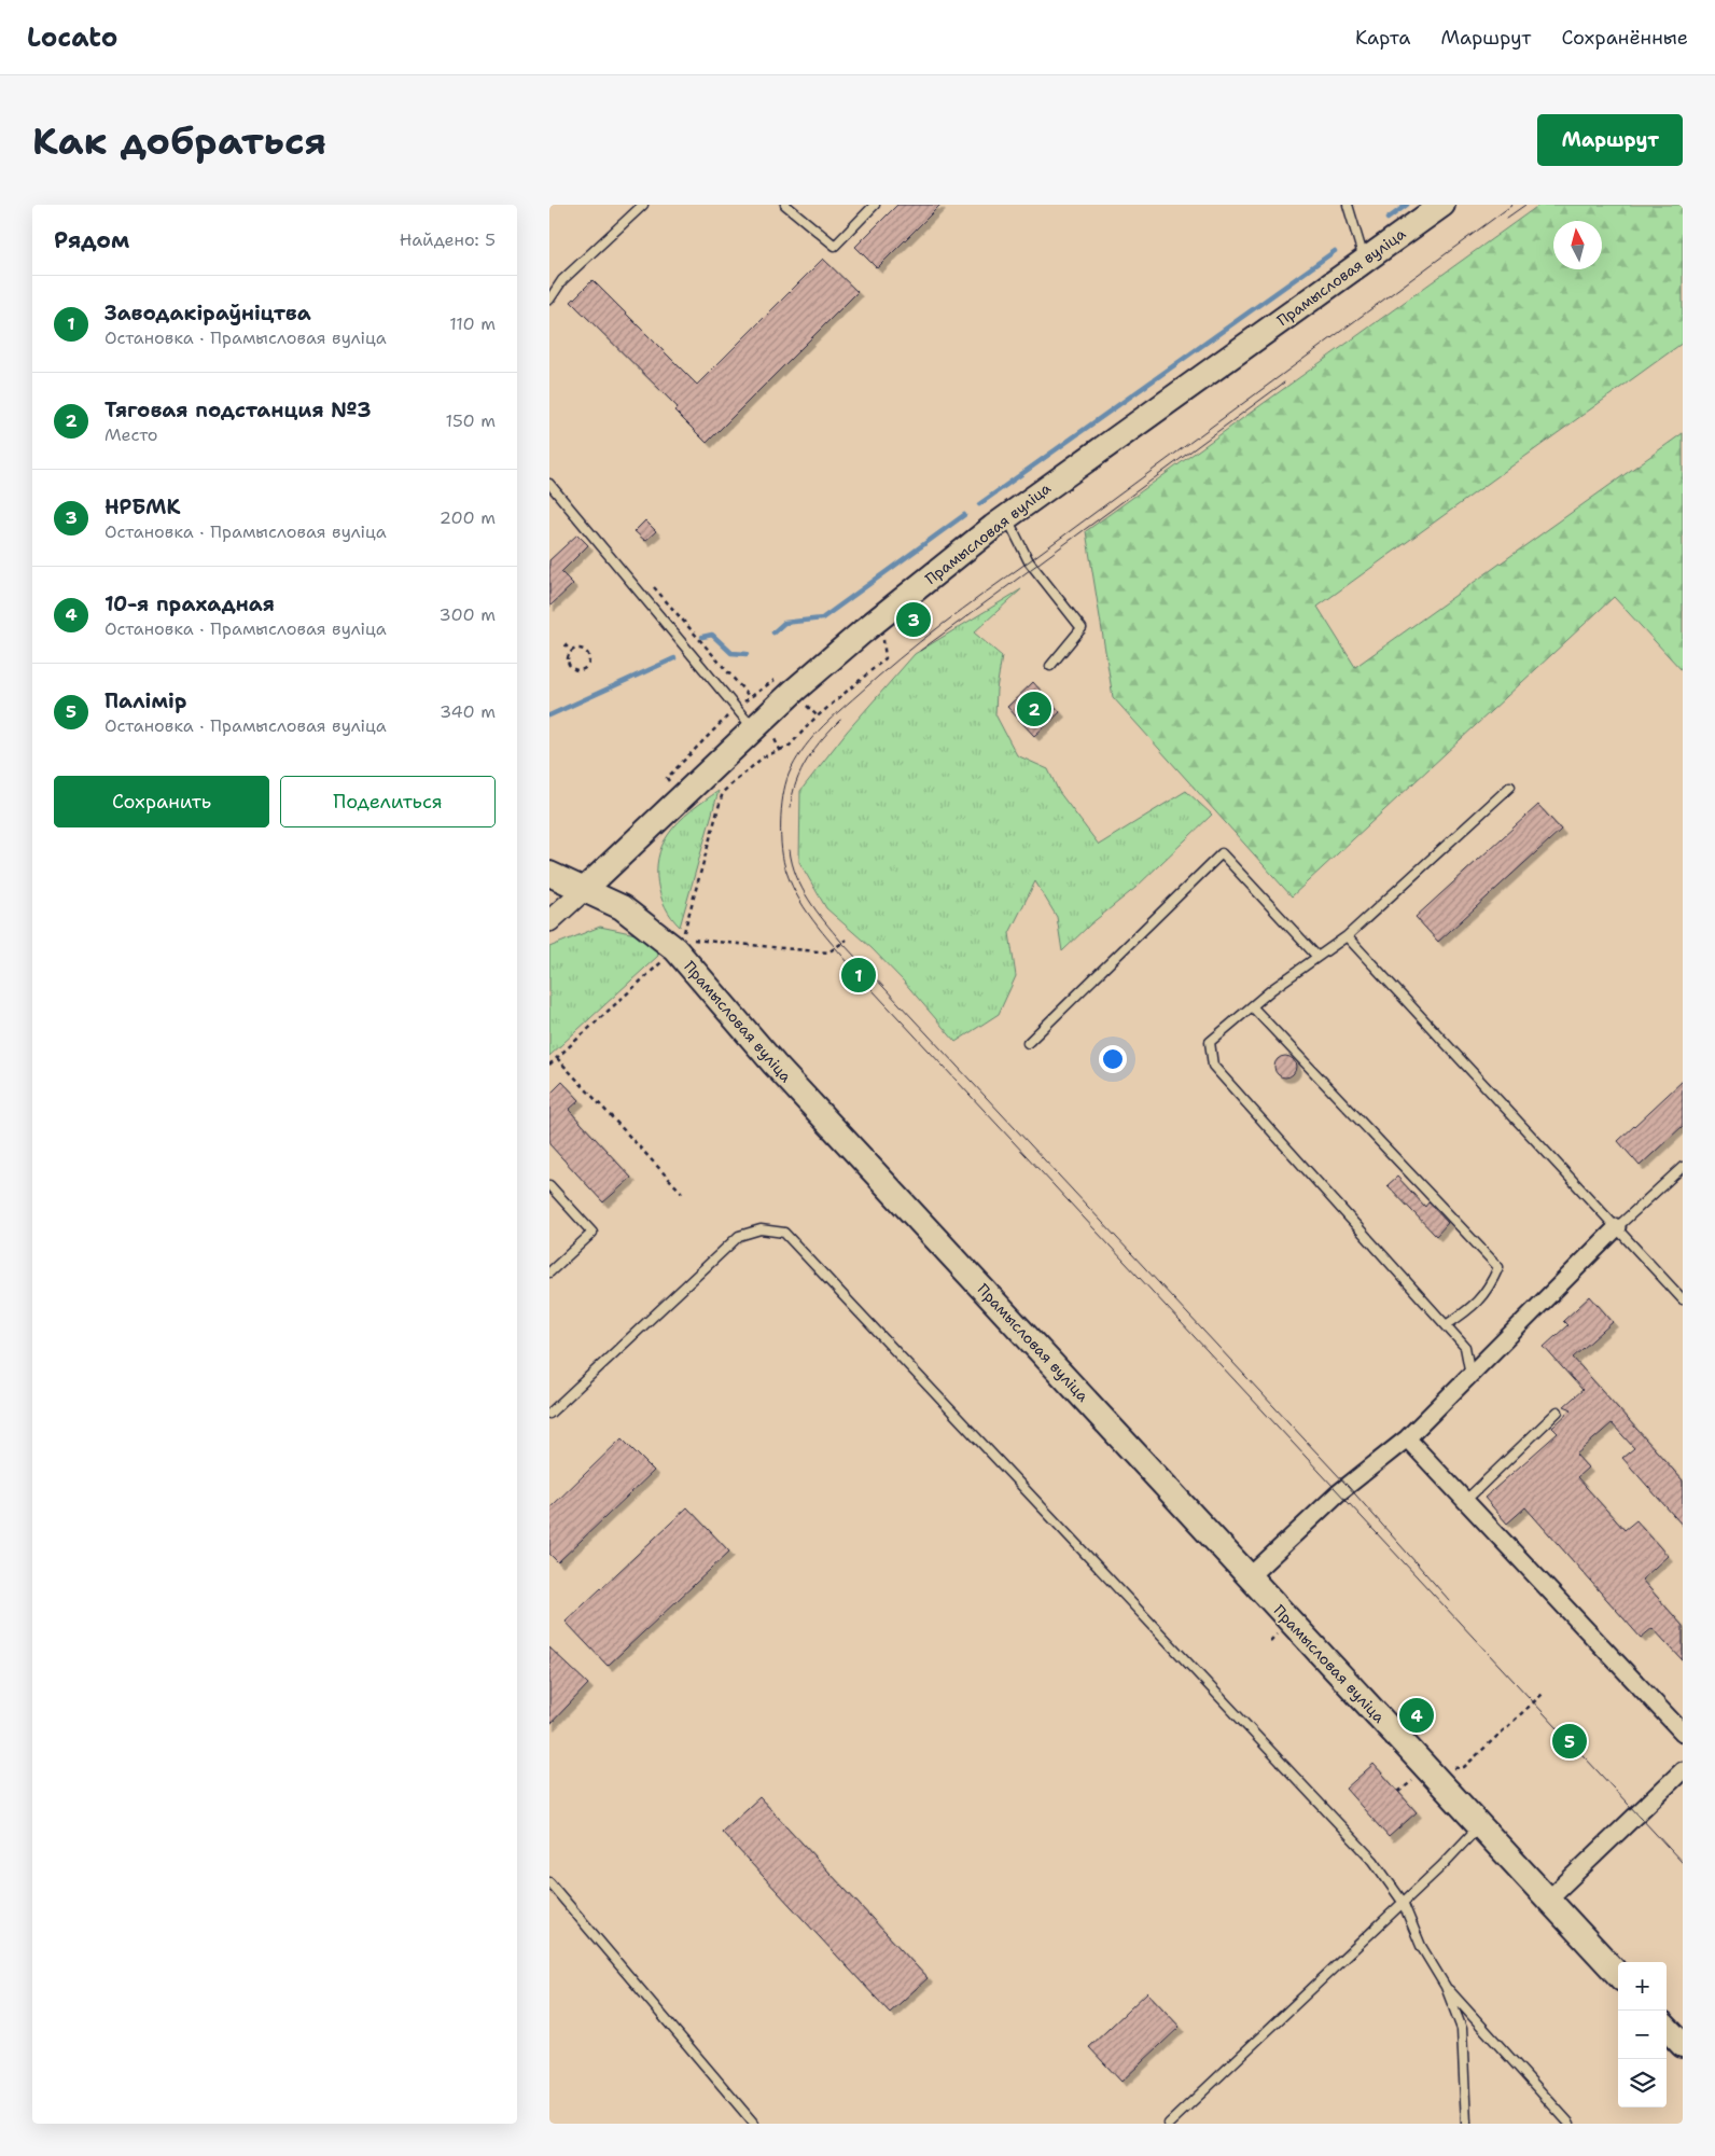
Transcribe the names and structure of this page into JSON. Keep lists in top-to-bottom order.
{
  "streets": {
    "main road": ["Прамысловая вуліца"]
  },
  "north": "top",
  "page": {
    "header": "Locato",
    "nav": ["Карта", "Маршрут", "Сохранённые"],
    "buttons": [
      "Маршрут",
      ["Сохранить", "Поделиться"]
    ],
    "title": "Как добраться",
    "heading": ["Рядом", "Найдено: 5"],
    "list": [
      {
        "mark": "1",
        "name": "Заводакіраўніцтва",
        "note": "Остановка · Прамысловая вуліца",
        "value": "110 m"
      },
      {
        "mark": "2",
        "name": "Тяговая подстанция №3",
        "note": "Место",
        "value": "150 m"
      },
      {
        "mark": "3",
        "name": "НРБМК",
        "note": "Остановка · Прамысловая вуліца",
        "value": "200 m"
      },
      {
        "mark": "4",
        "name": "10-я прахадная",
        "note": "Остановка · Прамысловая вуліца",
        "value": "300 m"
      },
      {
        "mark": "5",
        "name": "Палімір",
        "note": "Остановка · Прамысловая вуліца",
        "value": "340 m"
      }
    ],
    "pins": [
      "3",
      "2",
      "1",
      "4",
      "5"
    ],
    "map_buttons": ["+", "−"]
  }
}
